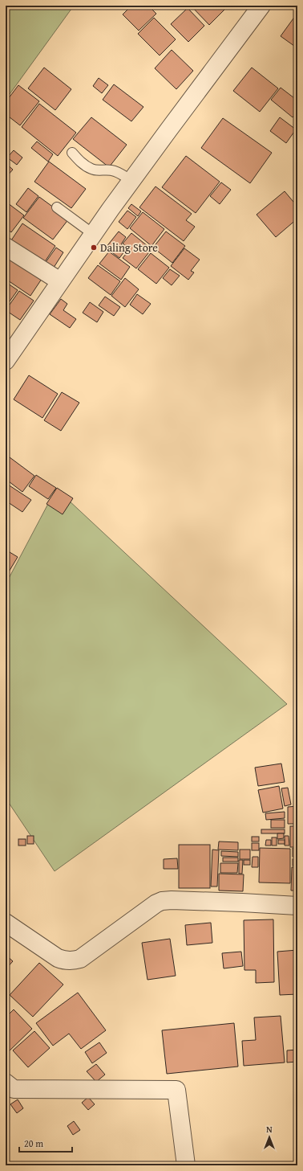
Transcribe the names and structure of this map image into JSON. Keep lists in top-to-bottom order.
{
  "places": ["Daling Store"],
  "scale_bar": "20 m",
  "north": "top"
}
